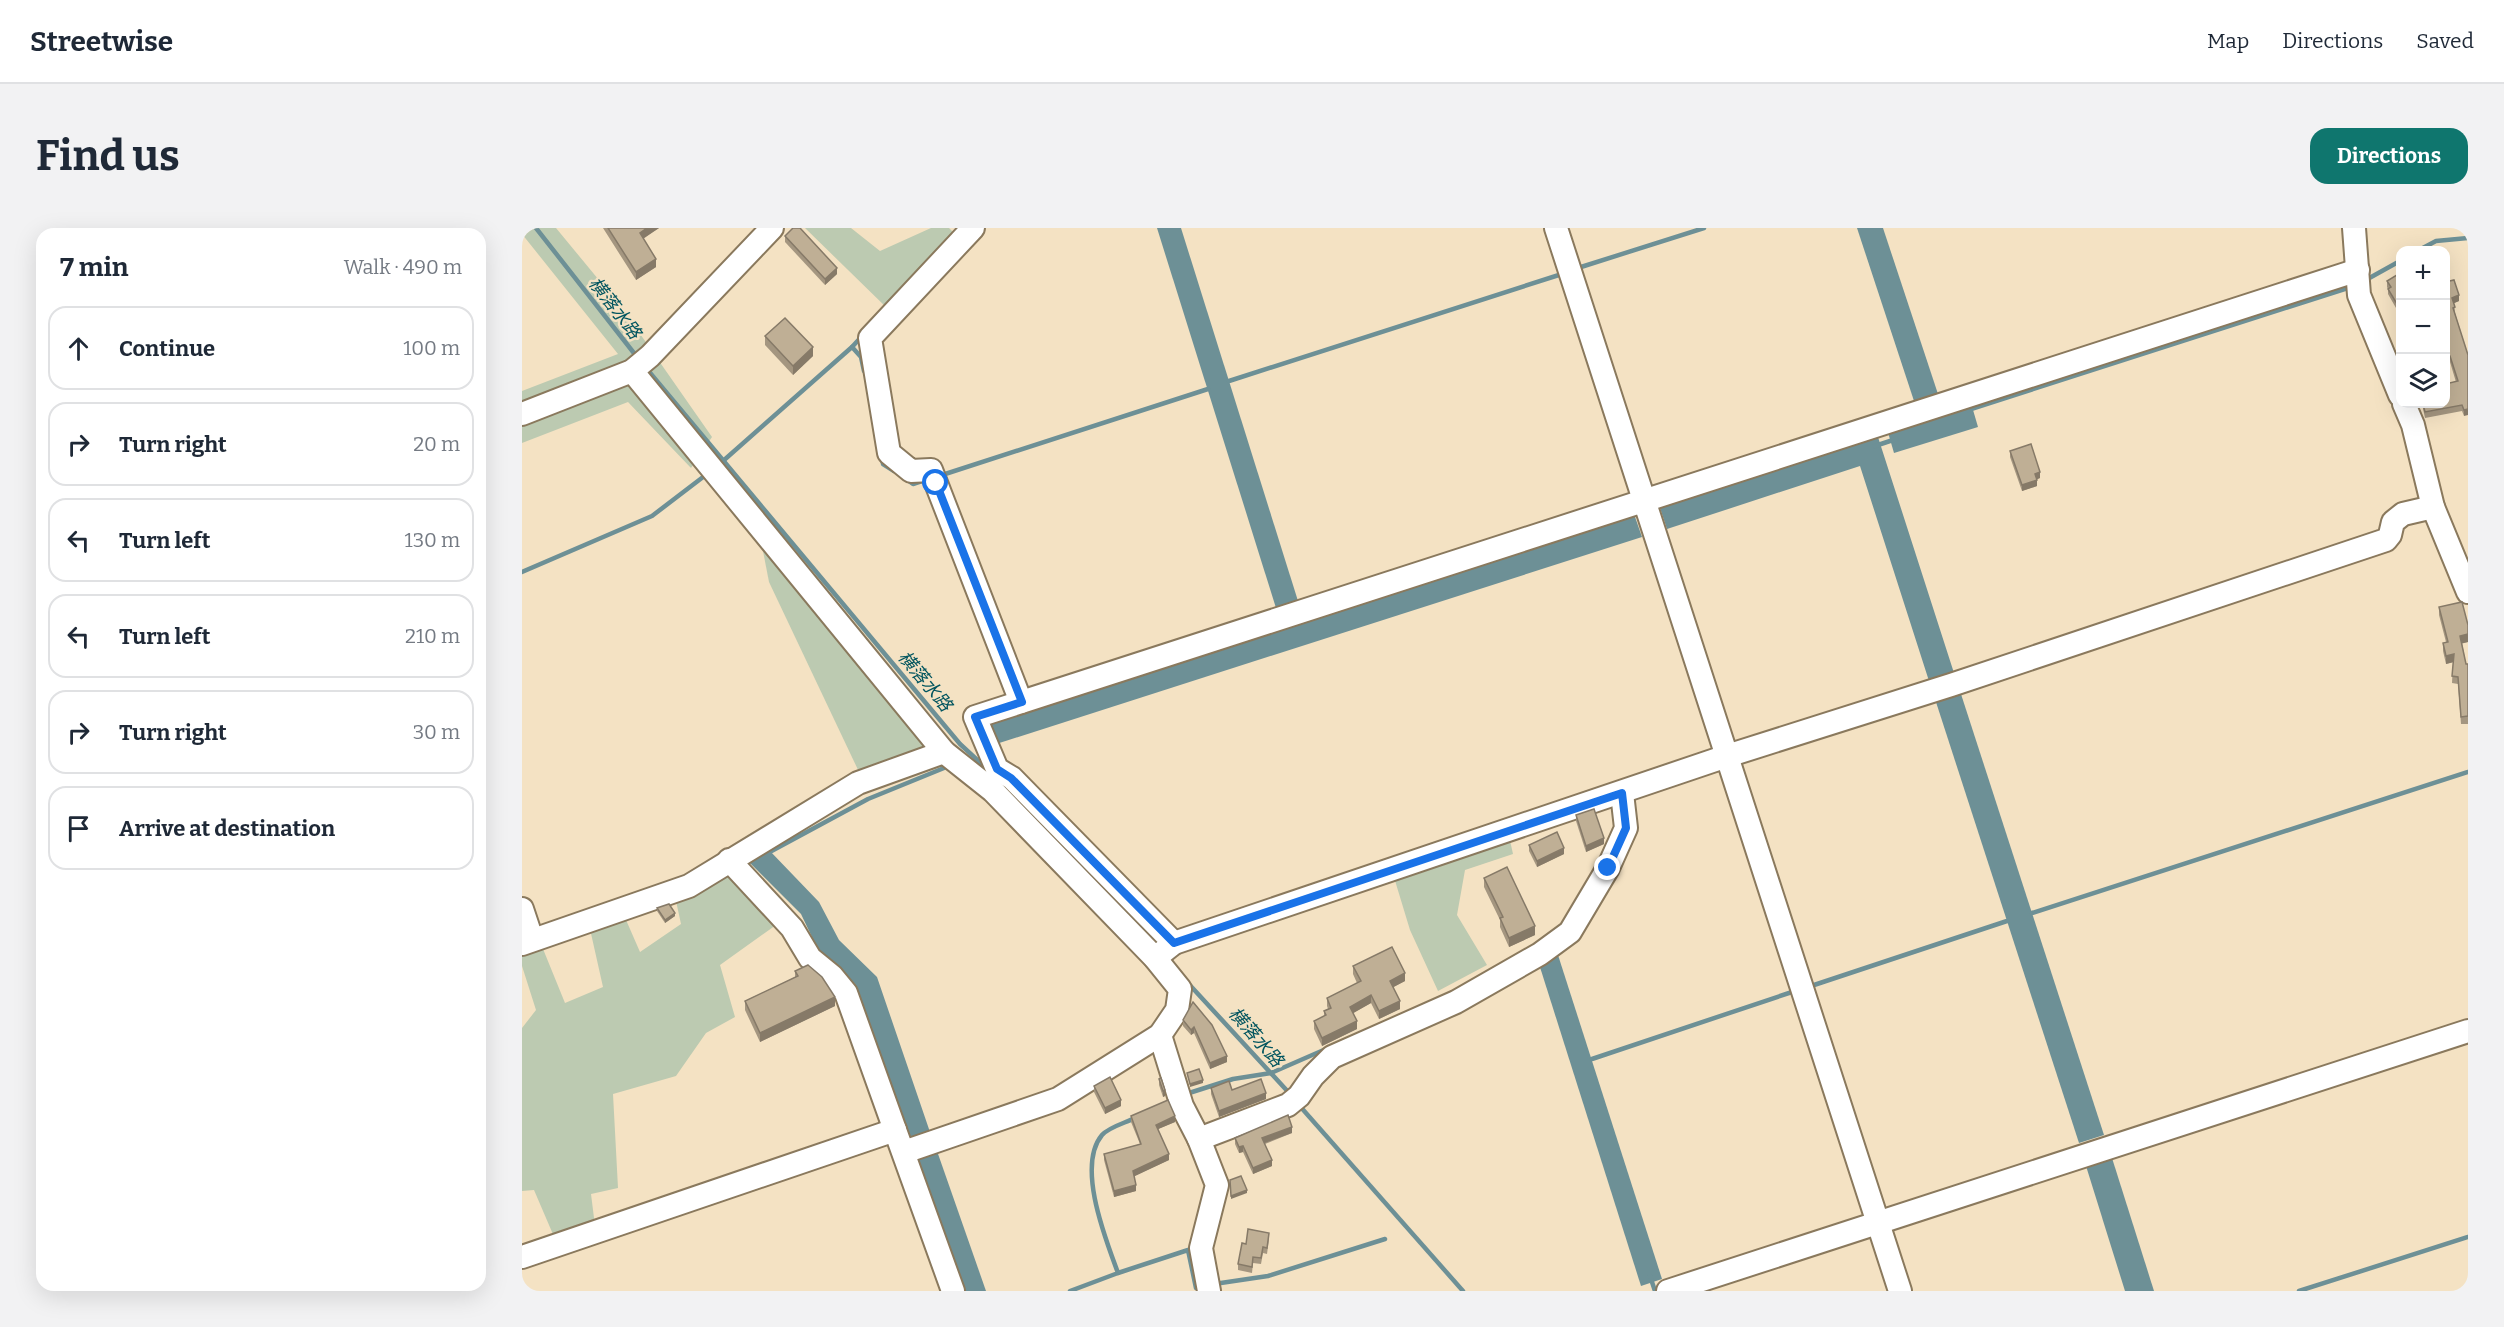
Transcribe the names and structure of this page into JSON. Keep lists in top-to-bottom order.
{
  "water": ["横落水路"],
  "page": {
    "header": "Streetwise",
    "nav": ["Map", "Directions", "Saved"],
    "buttons": "Directions",
    "title": "Find us",
    "heading": ["7 min", "Walk · 490 m"],
    "map_buttons": ["+", "−"],
    "list": [
      ["Continue", "100 m"],
      ["Turn right", "20 m"],
      ["Turn left", "130 m"],
      ["Turn left", "210 m"],
      ["Turn right", "30 m"],
      "Arrive at destination"
    ]
  }
}
